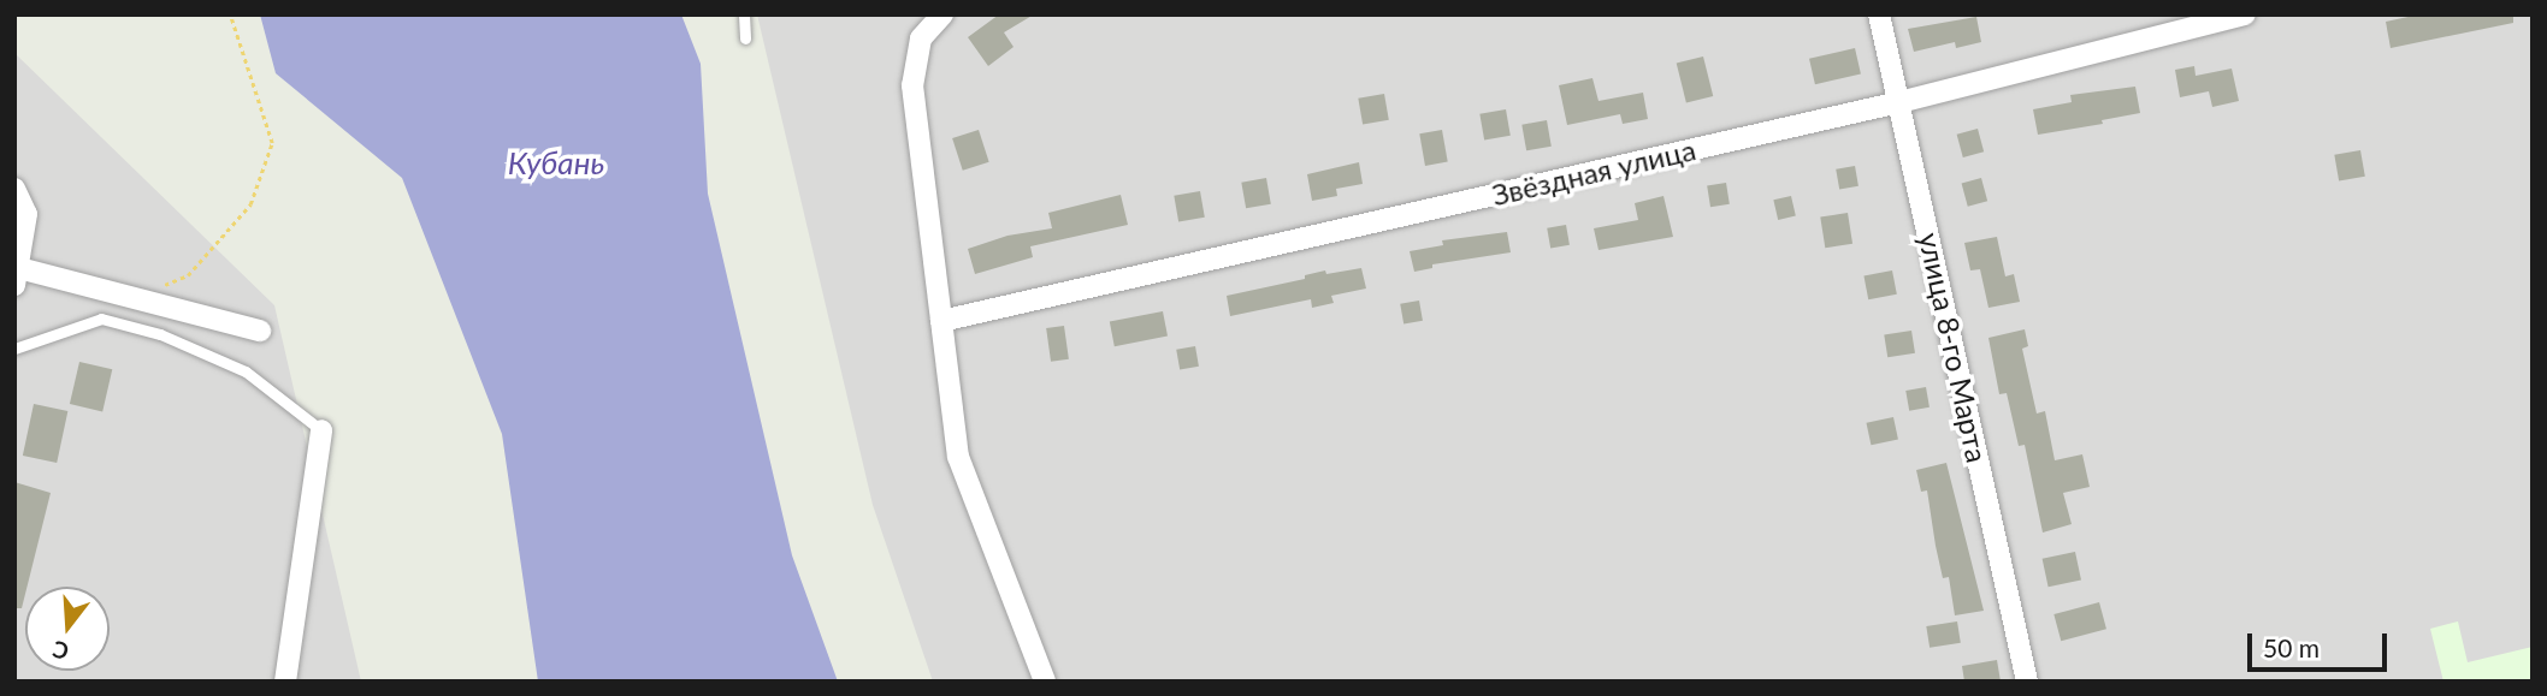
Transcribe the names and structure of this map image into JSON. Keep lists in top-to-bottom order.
{
  "streets": {
    "street": ["Звёздная улица", "улица 8-го Марта"]
  },
  "crossings": [
    ["Звёздная улица", "улица 8-го Марта"]
  ],
  "water": ["Кубань"],
  "scale_bar": "50 m",
  "north": "bottom"
}
